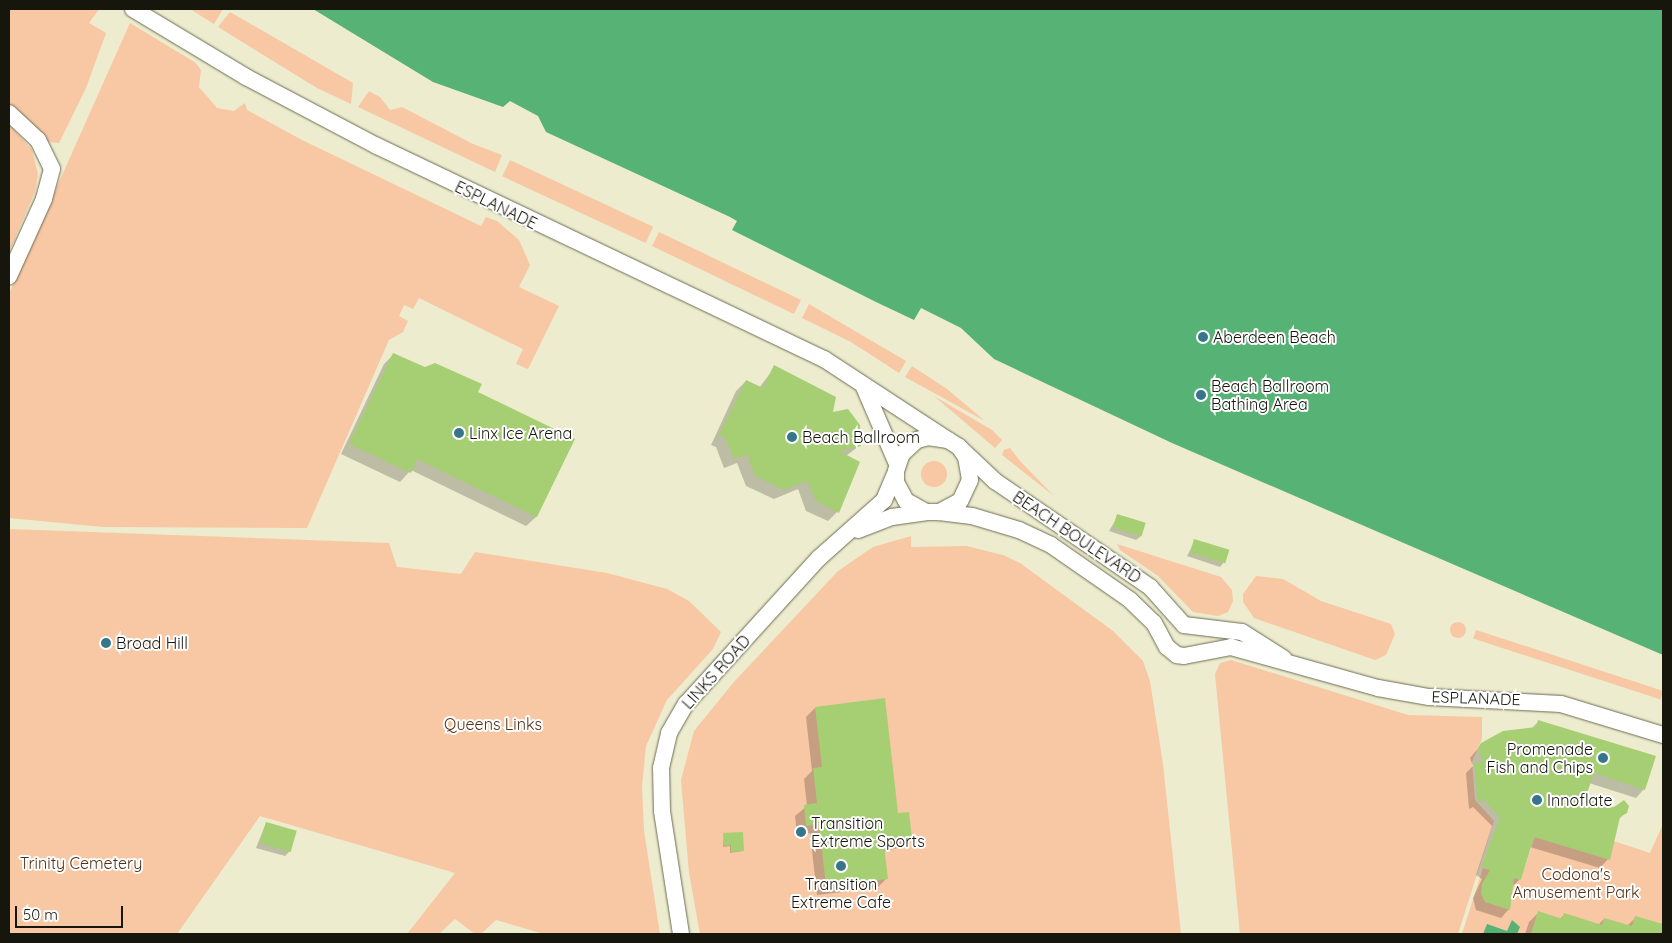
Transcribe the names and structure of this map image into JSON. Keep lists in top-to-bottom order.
{
  "streets": {
    "street": ["ESPLANADE", "BEACH BOULEVARD", "LINKS ROAD"]
  },
  "crossings": [
    ["ESPLANADE", "BEACH BOULEVARD"],
    ["ESPLANADE", "LINKS ROAD"],
    ["BEACH BOULEVARD", "LINKS ROAD"]
  ],
  "parks": ["Queens Links", "Trinity Cemetery", "Codona's Amusement Park"],
  "places": [
    "Aberdeen Beach",
    "Beach Ballroom Bathing Area",
    "Linx Ice Arena",
    "Beach Ballroom",
    "Broad Hill",
    "Promenade Fish and Chips",
    "Innoflate",
    "Transition Extreme Sports",
    "Transition Extreme Cafe"
  ],
  "scale_bar": "50 m"
}
